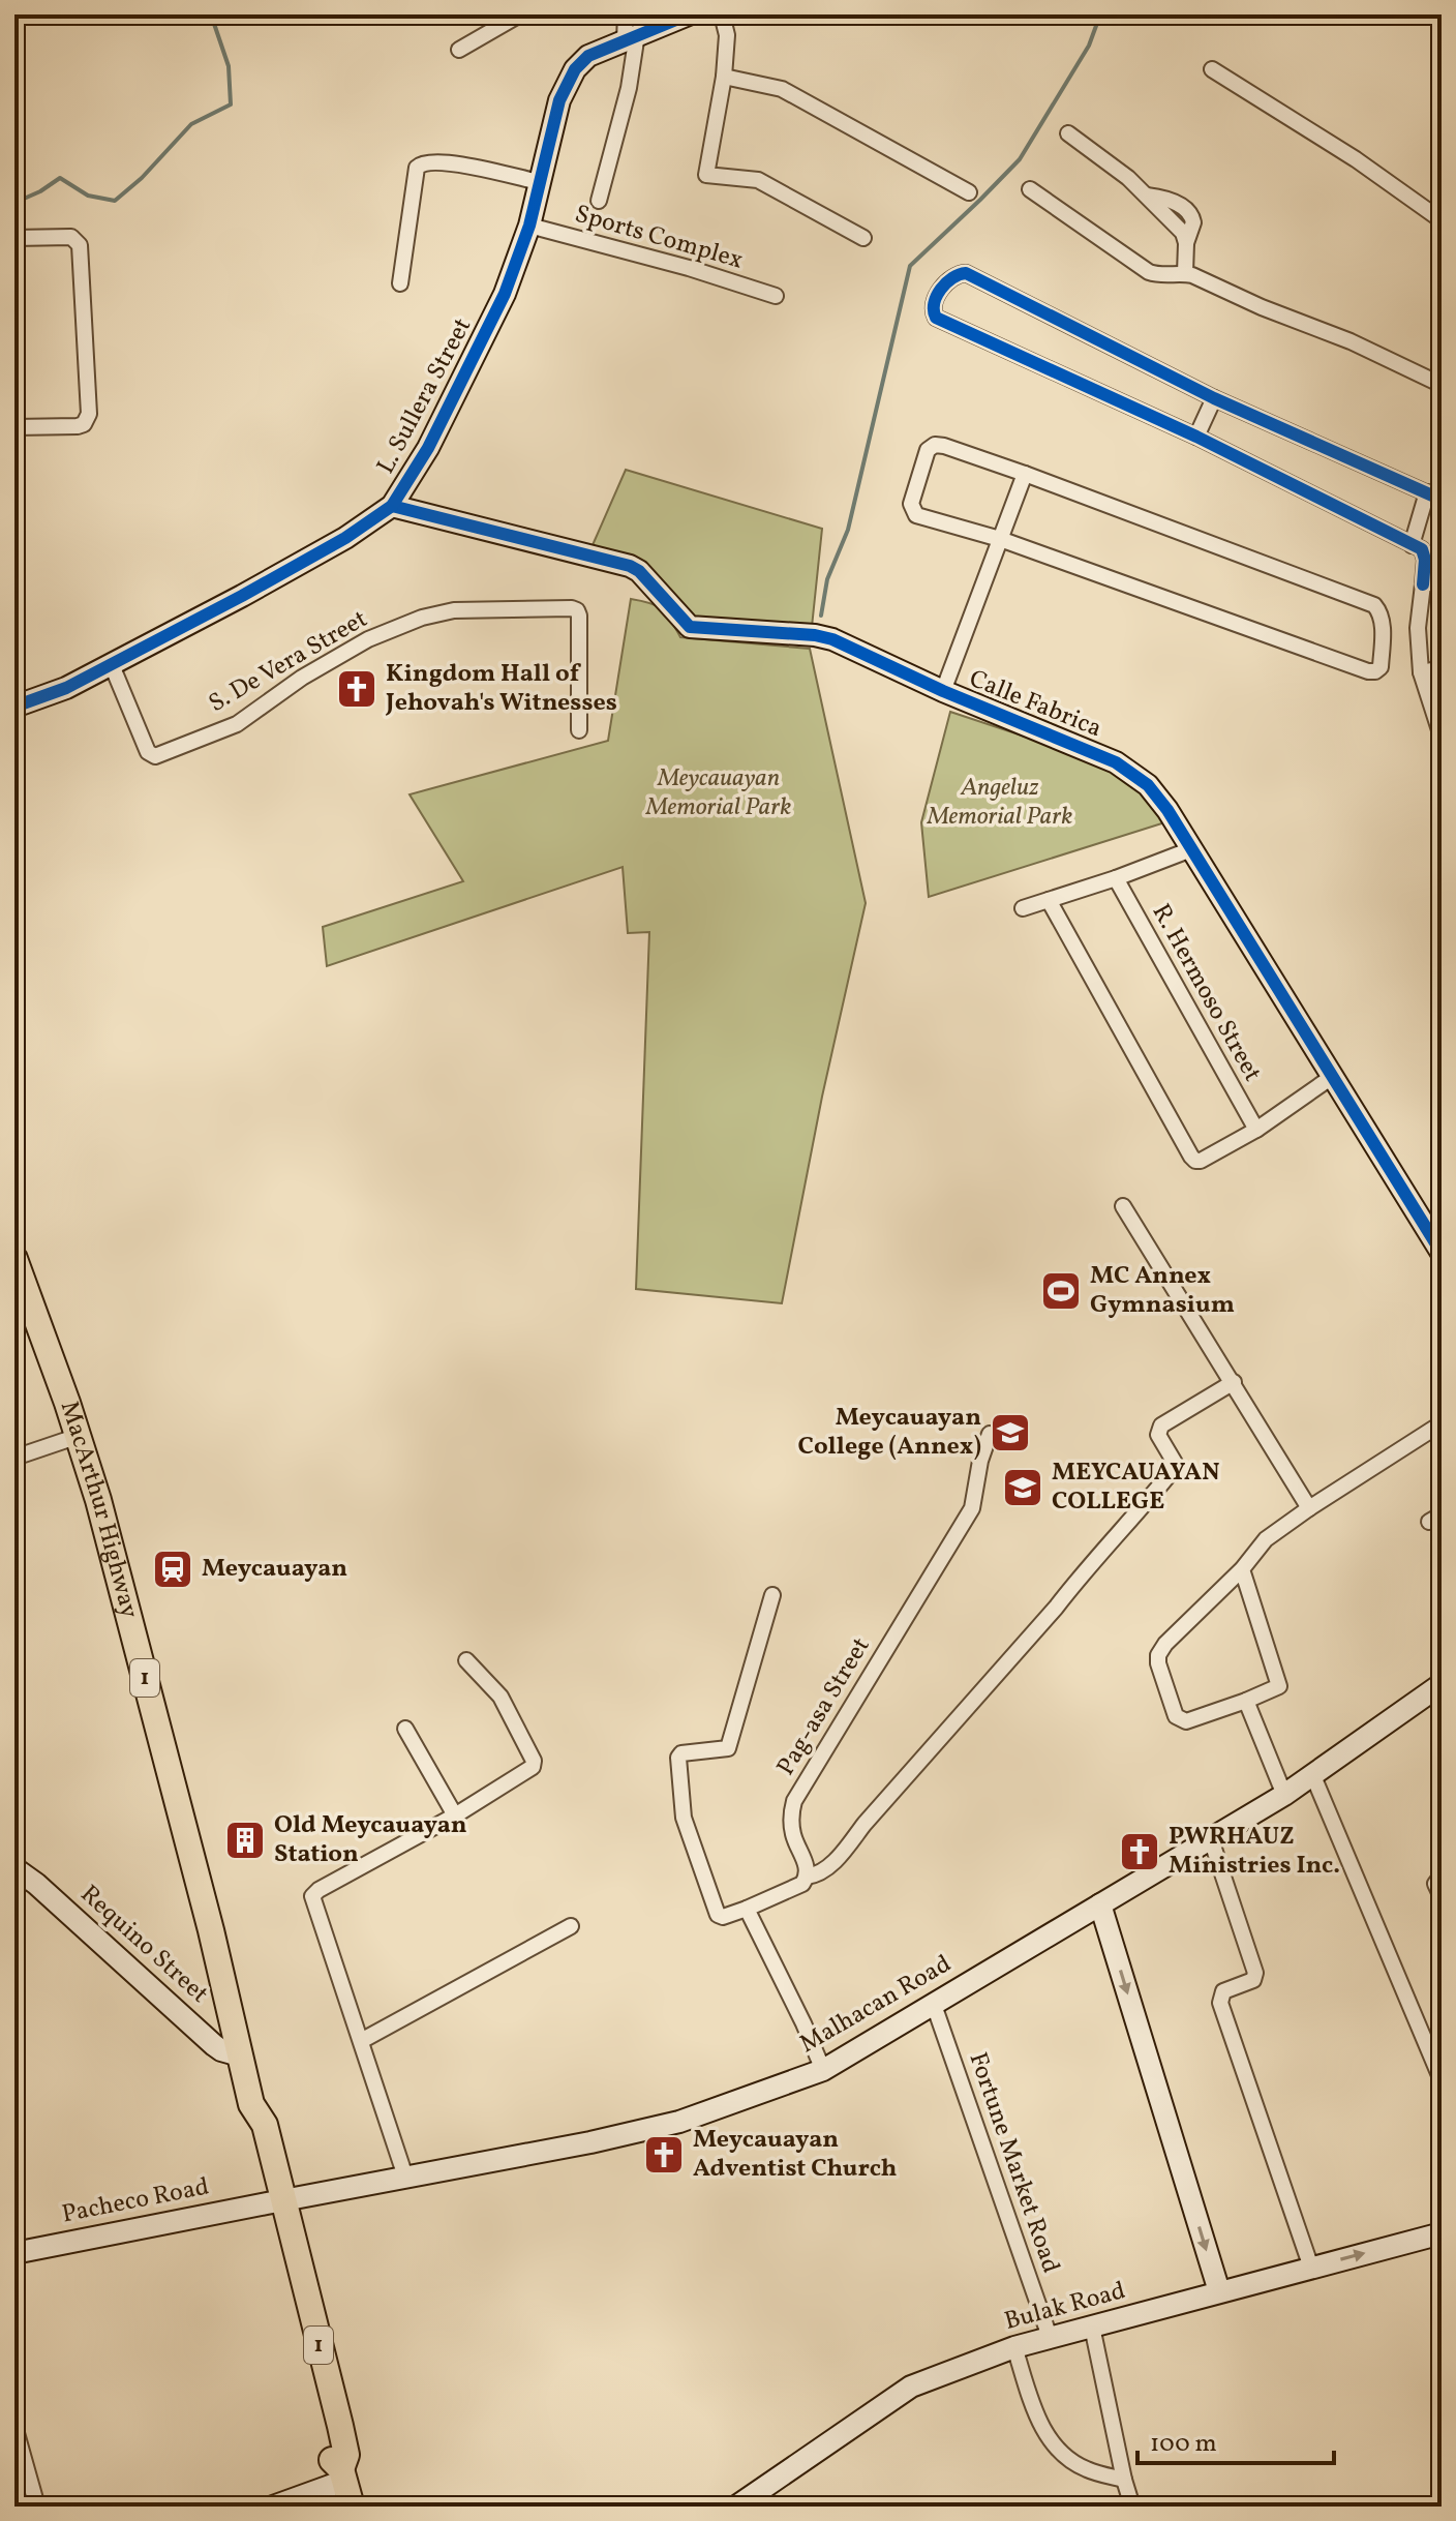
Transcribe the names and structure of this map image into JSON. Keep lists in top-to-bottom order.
{
  "streets": {
    "highway": ["MacArthur Highway", "1"],
    "street": [
      "Sports Complex",
      "L. Sullera Street",
      "S. De Vera Street",
      "Calle Fabrica",
      "R. Hermoso Street",
      "Pag-asa Street",
      "Requino Street",
      "Malhacan Road",
      "Fortune Market Road",
      "Pacheco Road",
      "Bulak Road"
    ]
  },
  "crossings": [
    ["Sports Complex", "L. Sullera Street"],
    ["L. Sullera Street", "S. De Vera Street"],
    ["L. Sullera Street", "Calle Fabrica"],
    ["MacArthur Highway", "Requino Street"],
    ["MacArthur Highway", "Malhacan Road"],
    ["MacArthur Highway", "Pacheco Road"],
    ["Malhacan Road", "Fortune Market Road"],
    ["Malhacan Road", "Pacheco Road"],
    ["Fortune Market Road", "Bulak Road"]
  ],
  "parks": ["Meycauayan Memorial Park", "Angeluz Memorial Park"],
  "places": {
    "church": ["Kingdom Hall of Jehovah's Witnesses", "PWRHAUZ Ministries Inc.", "Meycauayan Adventist Church"],
    "sports": ["MC Annex Gymnasium"],
    "school or university": ["Meycauayan College (Annex)", "MEYCAUAYAN COLLEGE"],
    "station": ["Meycauayan"],
    "building": ["Old Meycauayan Station"]
  },
  "scale_bar": "100 m"
}
